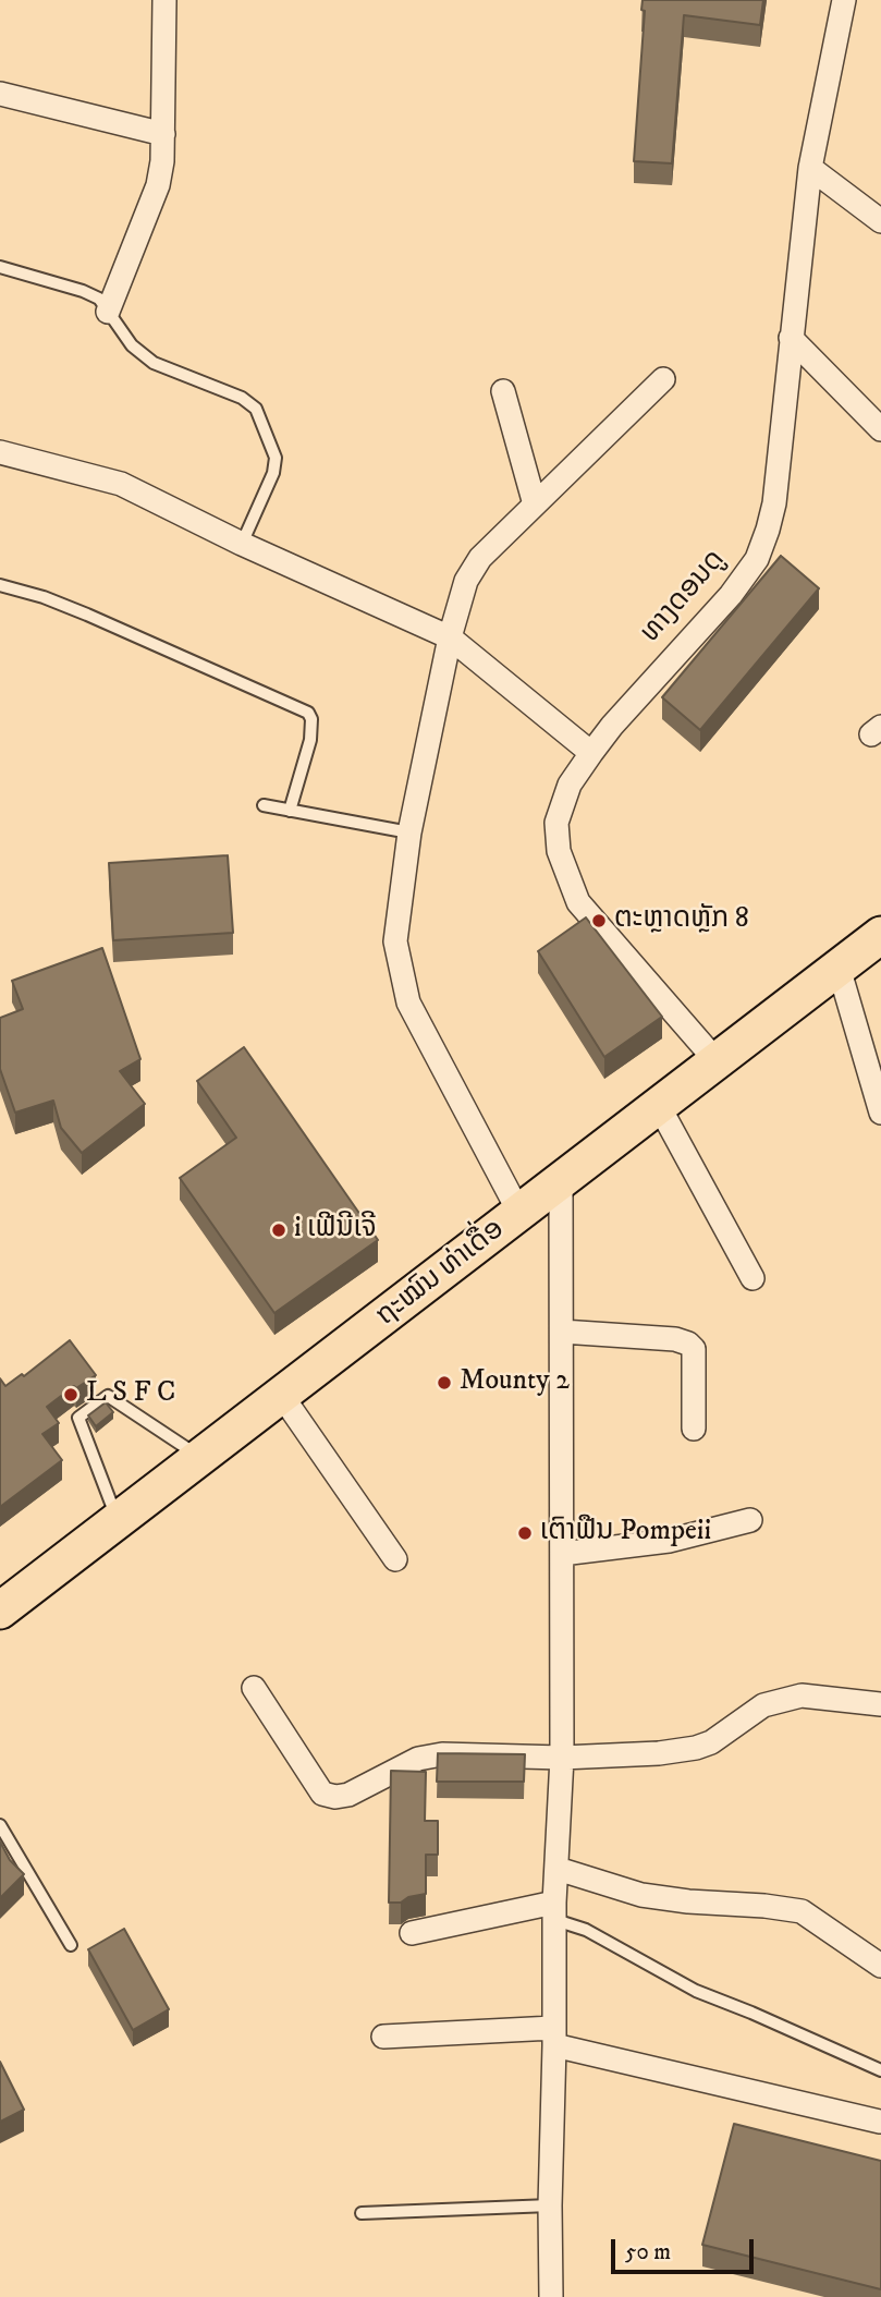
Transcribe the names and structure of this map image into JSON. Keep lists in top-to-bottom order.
{
  "streets": {
    "main road": ["ຖະໝົນ ທ່າເດື່ອ"],
    "street": ["ທາງດອນດູ"]
  },
  "crossings": [
    ["ທາງດອນດູ", "ຖະໝົນ ທ່າເດື່ອ"]
  ],
  "places": [
    "ຕະຫຼາດຫຼັກ 8",
    "i ເຟີນີເຈີ",
    "Mounty 2",
    "L S F C",
    "ເຕົາຟືນ Pompeii"
  ],
  "scale_bar": "50 m"
}
